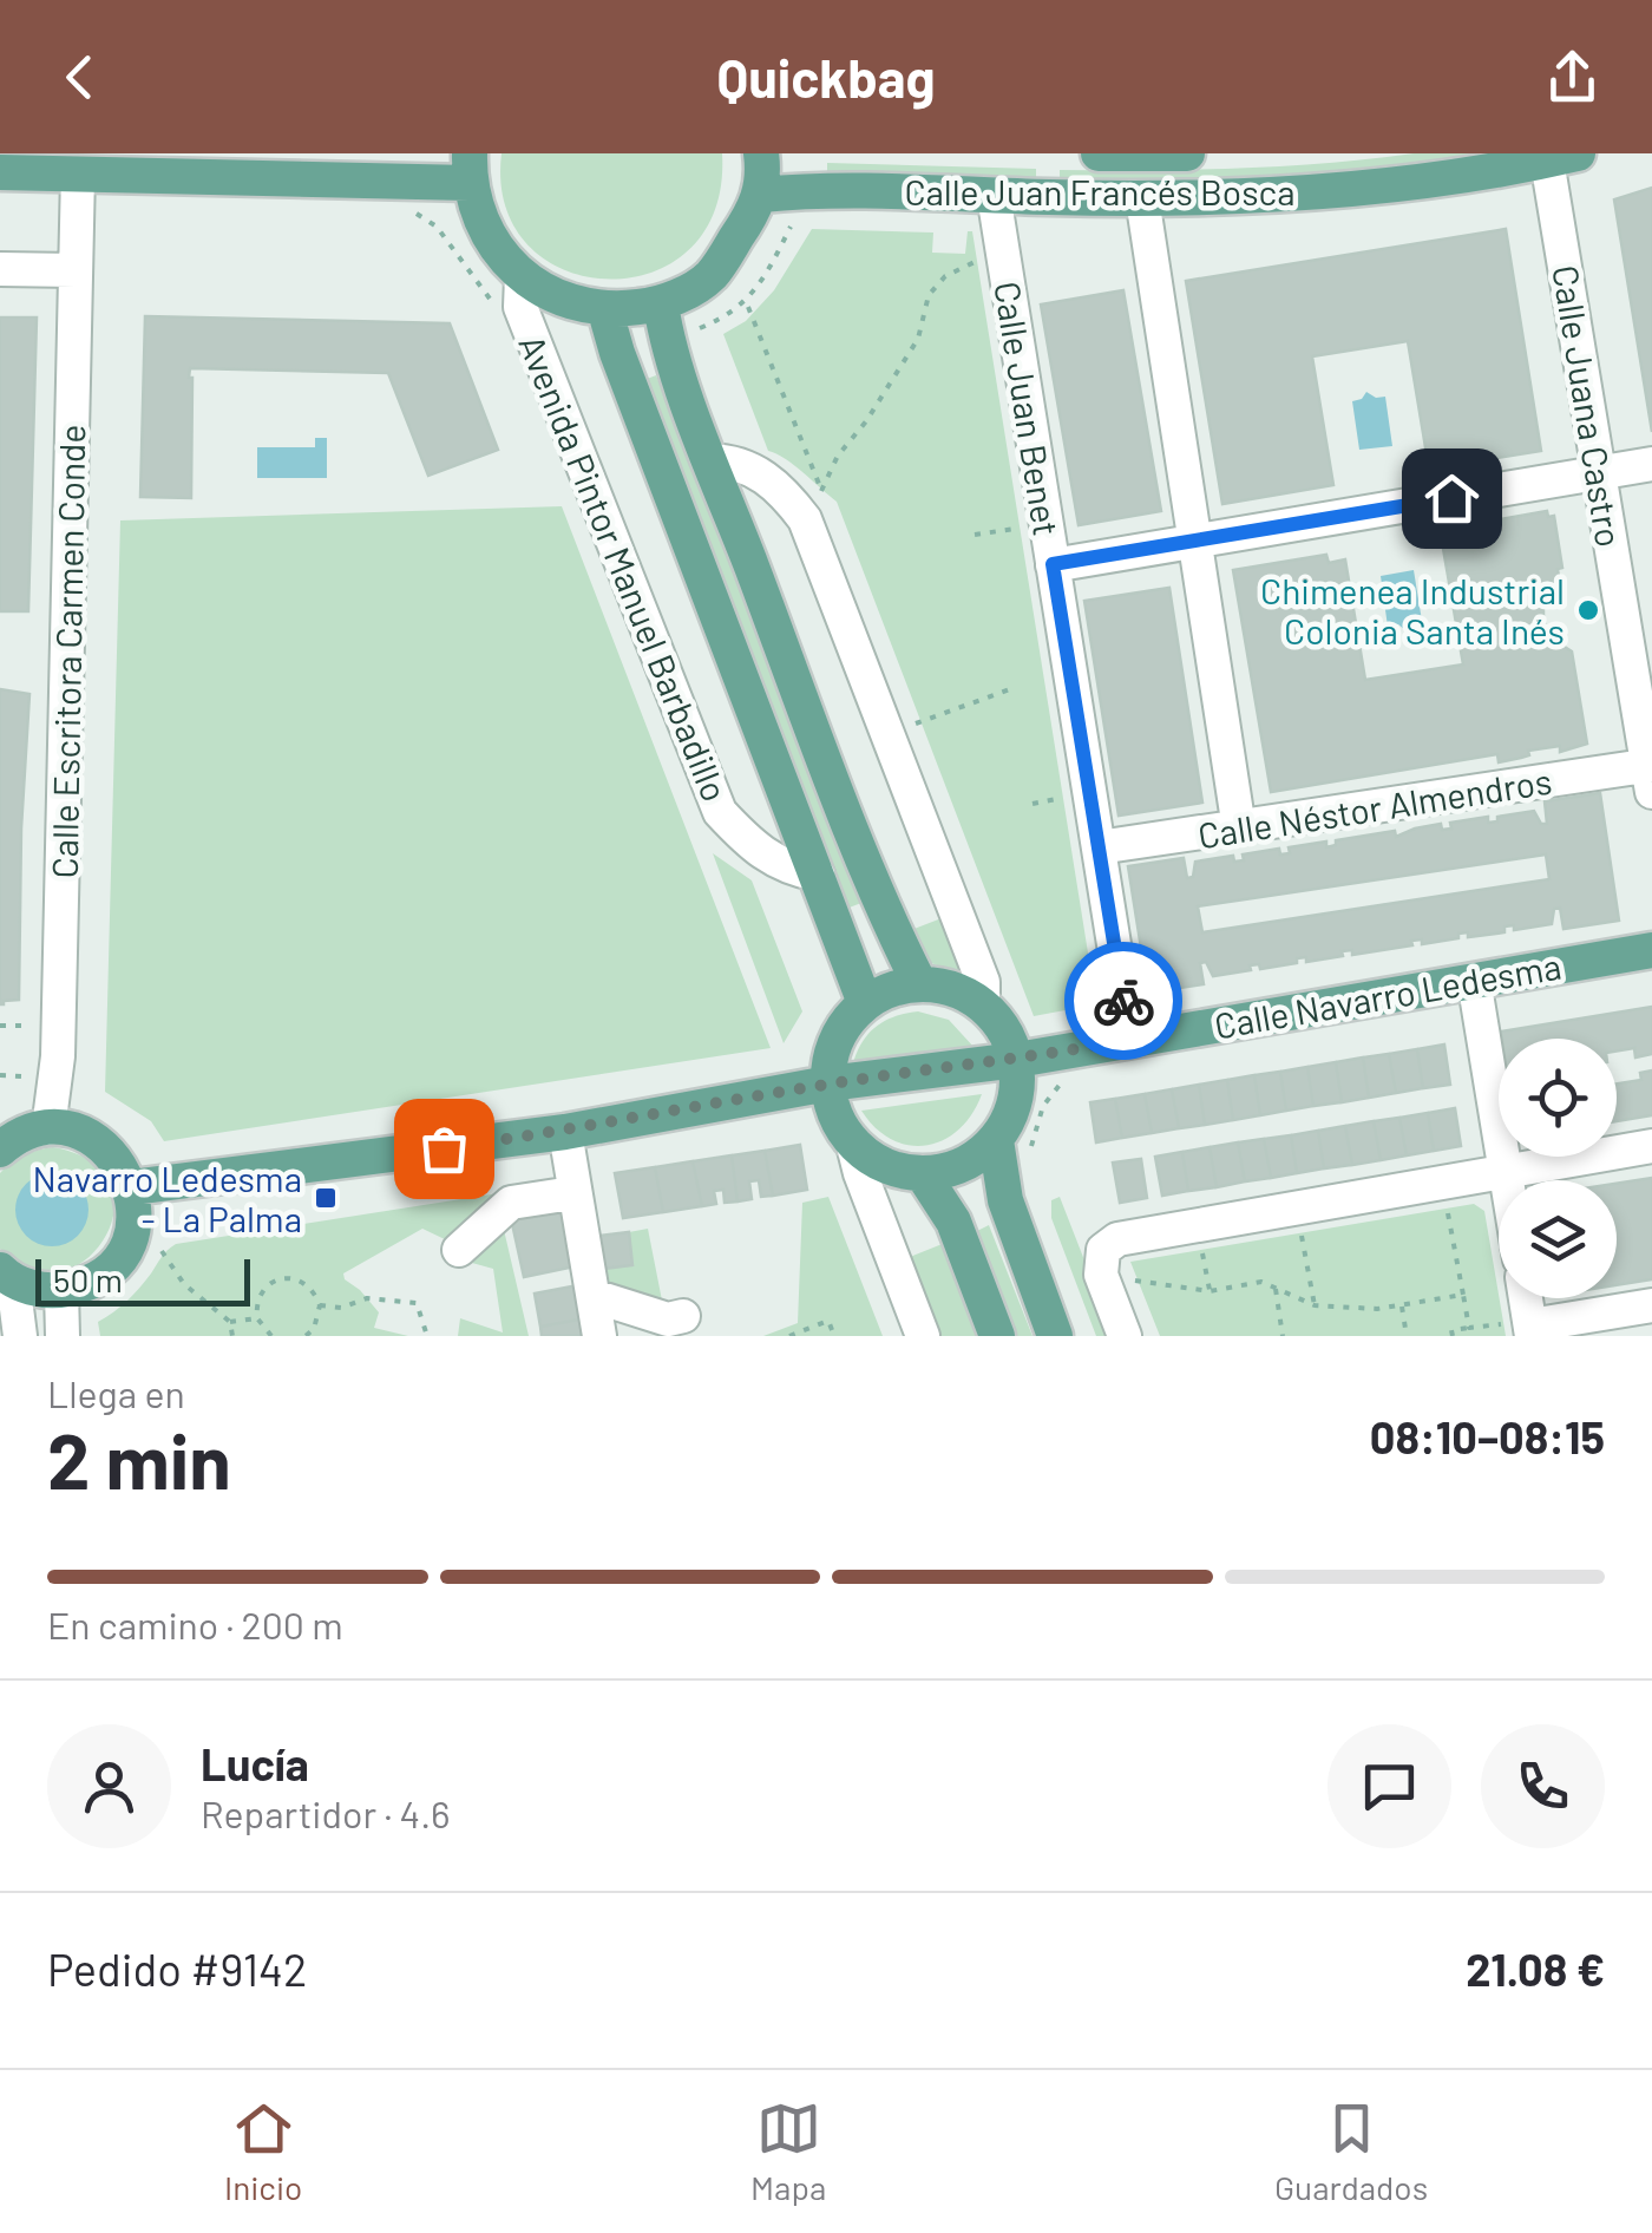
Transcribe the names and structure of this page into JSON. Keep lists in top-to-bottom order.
{
  "streets": {
    "main road": ["Calle Juan Francés Bosca", "Avenida Pintor Manuel Barbadillo", "Calle Navarro Ledesma"],
    "street": [
      "Calle Juana Castro",
      "Calle Juan Benet",
      "Calle Escritora Carmen Conde",
      "Calle Néstor Almendros"
    ]
  },
  "crossings": [
    ["Calle Juan Francés Bosca", "Calle Juana Castro"],
    ["Calle Juan Francés Bosca", "Calle Juan Benet"],
    ["Calle Juana Castro", "Calle Néstor Almendros"],
    ["Calle Juan Benet", "Calle Néstor Almendros"],
    ["Calle Juan Benet", "Calle Navarro Ledesma"]
  ],
  "places": {
    "other": ["Chimenea Industrial Colonia Santa Inés"],
    "transit": ["Navarro Ledesma - La Palma"]
  },
  "scale_bar": "50 m",
  "page": {
    "header": "Quickbag",
    "scale": "50 m",
    "heading": ["2 min", "Llega en", "08:10–08:15"],
    "panel": [
      "Lucía",
      "Repartidor · 4.6",
      "Pedido #9142",
      "21.08 €"
    ],
    "bar": "En camino · 200 m",
    "tabs": ["Inicio", "Mapa", "Guardados"]
  }
}
